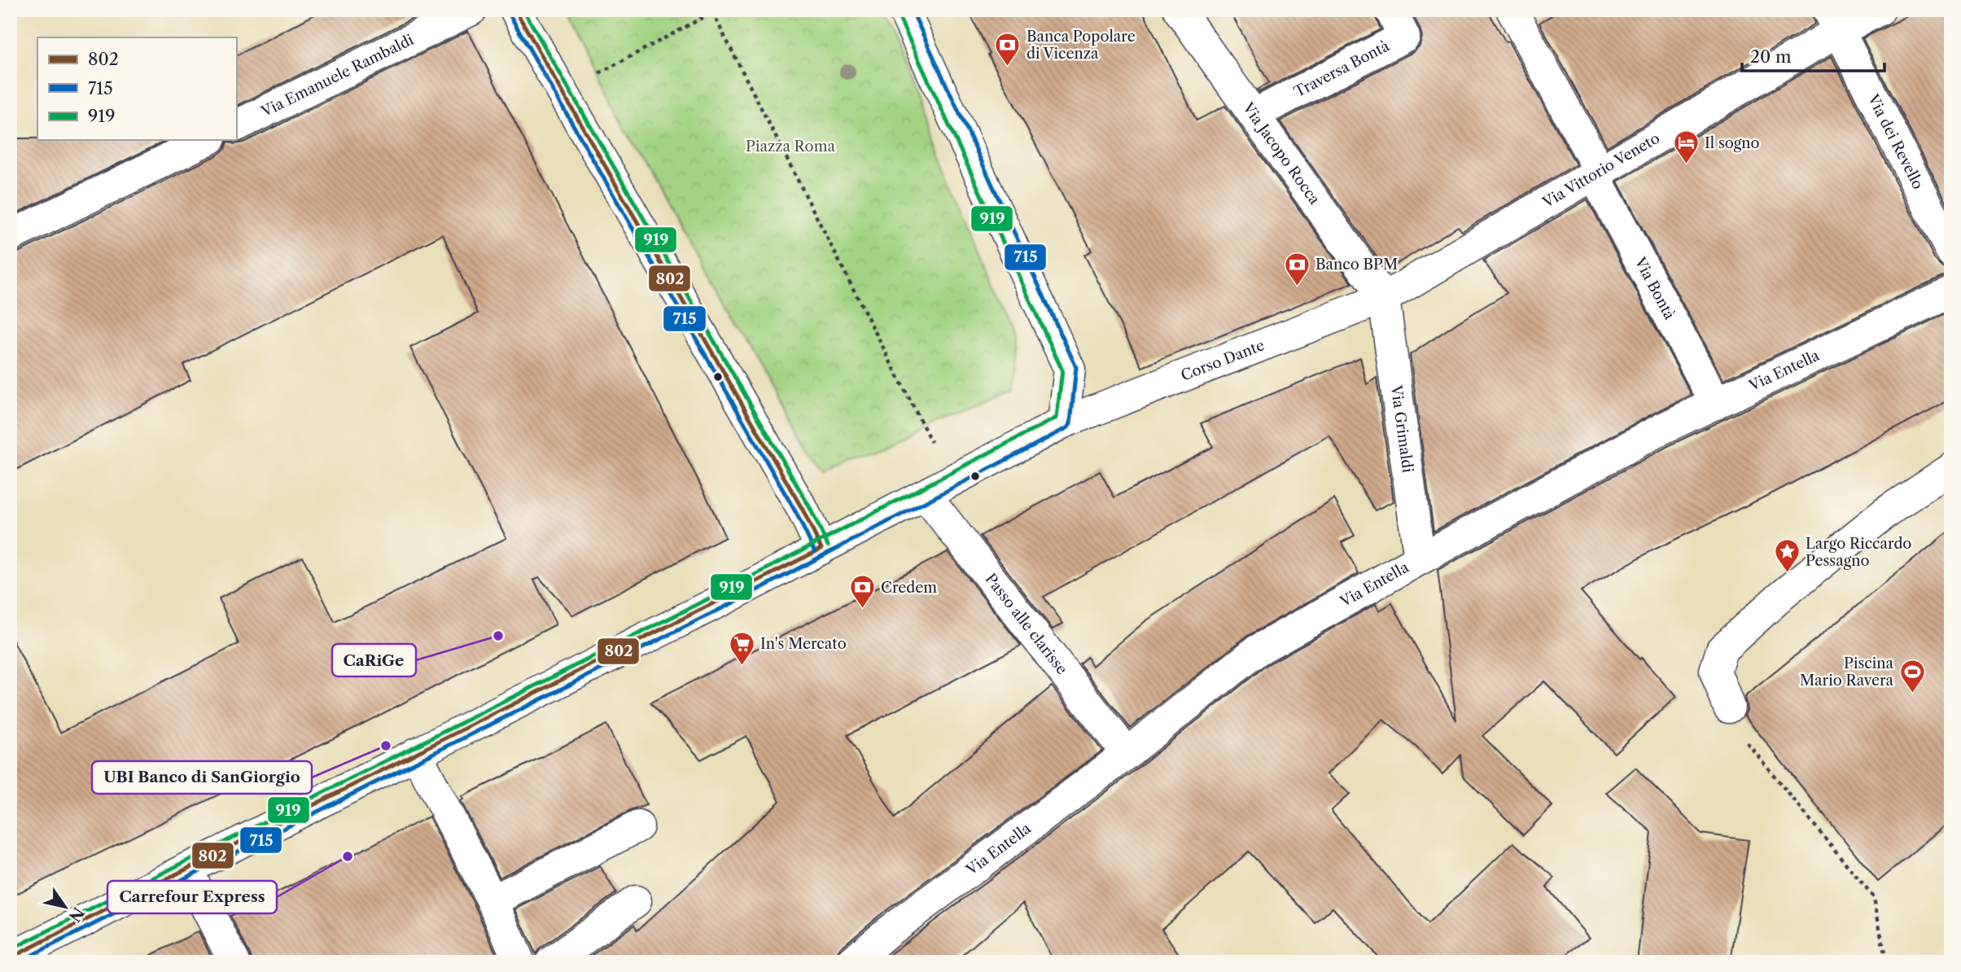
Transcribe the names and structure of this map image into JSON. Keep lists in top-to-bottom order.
{
  "streets": {
    "street": [
      "Traversa Bontà",
      "Via Emanuele Rambaldi",
      "Via dei Revello",
      "Via Jacopo Rocca",
      "Via Vittorio Veneto",
      "Via Bontà",
      "Corso Dante",
      "Via Entella",
      "Via Grimaldi",
      "Passo alle clarisse"
    ]
  },
  "crossings": [
    ["Traversa Bontà", "Via Jacopo Rocca"],
    ["Via dei Revello", "Via Vittorio Veneto"],
    ["Via Jacopo Rocca", "Via Vittorio Veneto"],
    ["Via Jacopo Rocca", "Corso Dante"],
    ["Via Jacopo Rocca", "Via Grimaldi"],
    ["Via Vittorio Veneto", "Via Bontà"],
    ["Via Vittorio Veneto", "Corso Dante"],
    ["Via Vittorio Veneto", "Via Grimaldi"],
    ["Via Bontà", "Via Entella"],
    ["Corso Dante", "Via Grimaldi"],
    ["Via Entella", "Via Grimaldi"],
    ["Via Entella", "Passo alle clarisse"]
  ],
  "parks": ["Piazza Roma"],
  "places": {
    "bank": ["Banca Popolare di Vicenza", "Banco BPM", "Credem"],
    "hotel": ["Il sogno"],
    "place": ["Largo Riccardo Pessagno"],
    "other": ["CaRiGe", "UBI Banco di SanGiorgio", "Carrefour Express"],
    "supermarket": ["In's Mercato"],
    "sports": ["Piscina Mario Ravera"]
  },
  "lines": ["transit line 802", "transit line 715", "transit line 919"],
  "legend": ["802", "715", "919"],
  "scale_bar": "20 m",
  "north": "bottom right"
}
